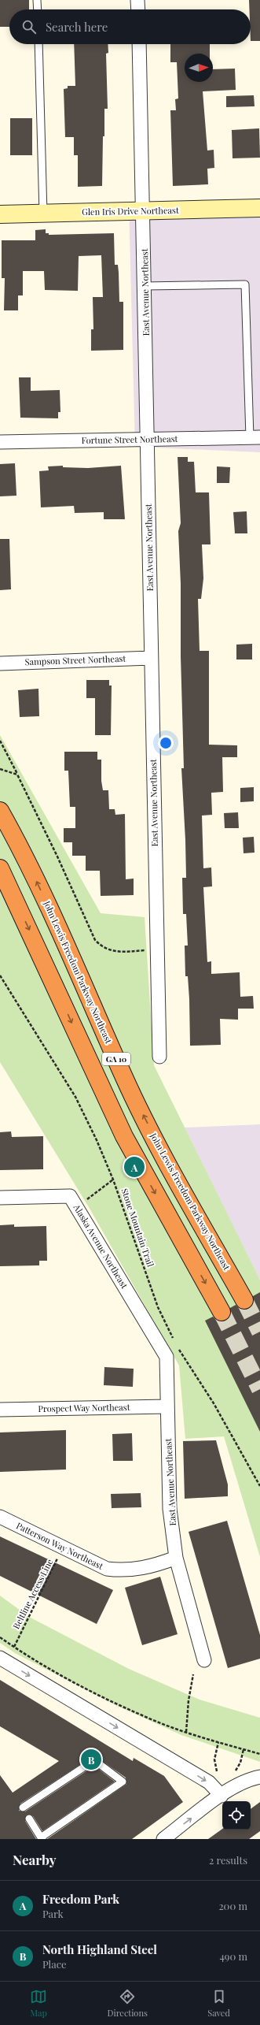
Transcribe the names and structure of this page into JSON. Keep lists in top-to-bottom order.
{
  "streets": {
    "highway": ["John Lewis Freedom Parkway Northeast", "GA 10"],
    "street": [
      "Glen Iris Drive Northeast",
      "East Avenue Northeast",
      "Fortune Street Northeast",
      "Sampson Street Northeast",
      "Alaska Avenue Northeast",
      "Prospect Way Northeast",
      "Patterson Way Northeast"
    ],
    "path": ["Stone Mountain Trail", "Beltline Access Line"]
  },
  "crossings": [
    ["Glen Iris Drive Northeast", "East Avenue Northeast"],
    ["East Avenue Northeast", "Fortune Street Northeast"],
    ["East Avenue Northeast", "Sampson Street Northeast"],
    ["East Avenue Northeast", "Alaska Avenue Northeast"],
    ["East Avenue Northeast", "Prospect Way Northeast"],
    ["East Avenue Northeast", "Patterson Way Northeast"],
    ["Patterson Way Northeast", "Beltline Access Line"]
  ],
  "north": "right",
  "page": {
    "search": "Search here",
    "pins": ["A", "B"],
    "heading": ["Nearby", "2 results"],
    "list": [
      {
        "mark": "A",
        "name": "Freedom Park",
        "note": "Park",
        "value": "200 m"
      },
      {
        "mark": "B",
        "name": "North Highland Steel",
        "note": "Place",
        "value": "490 m"
      }
    ],
    "nav": ["Map", "Directions", "Saved"]
  }
}
